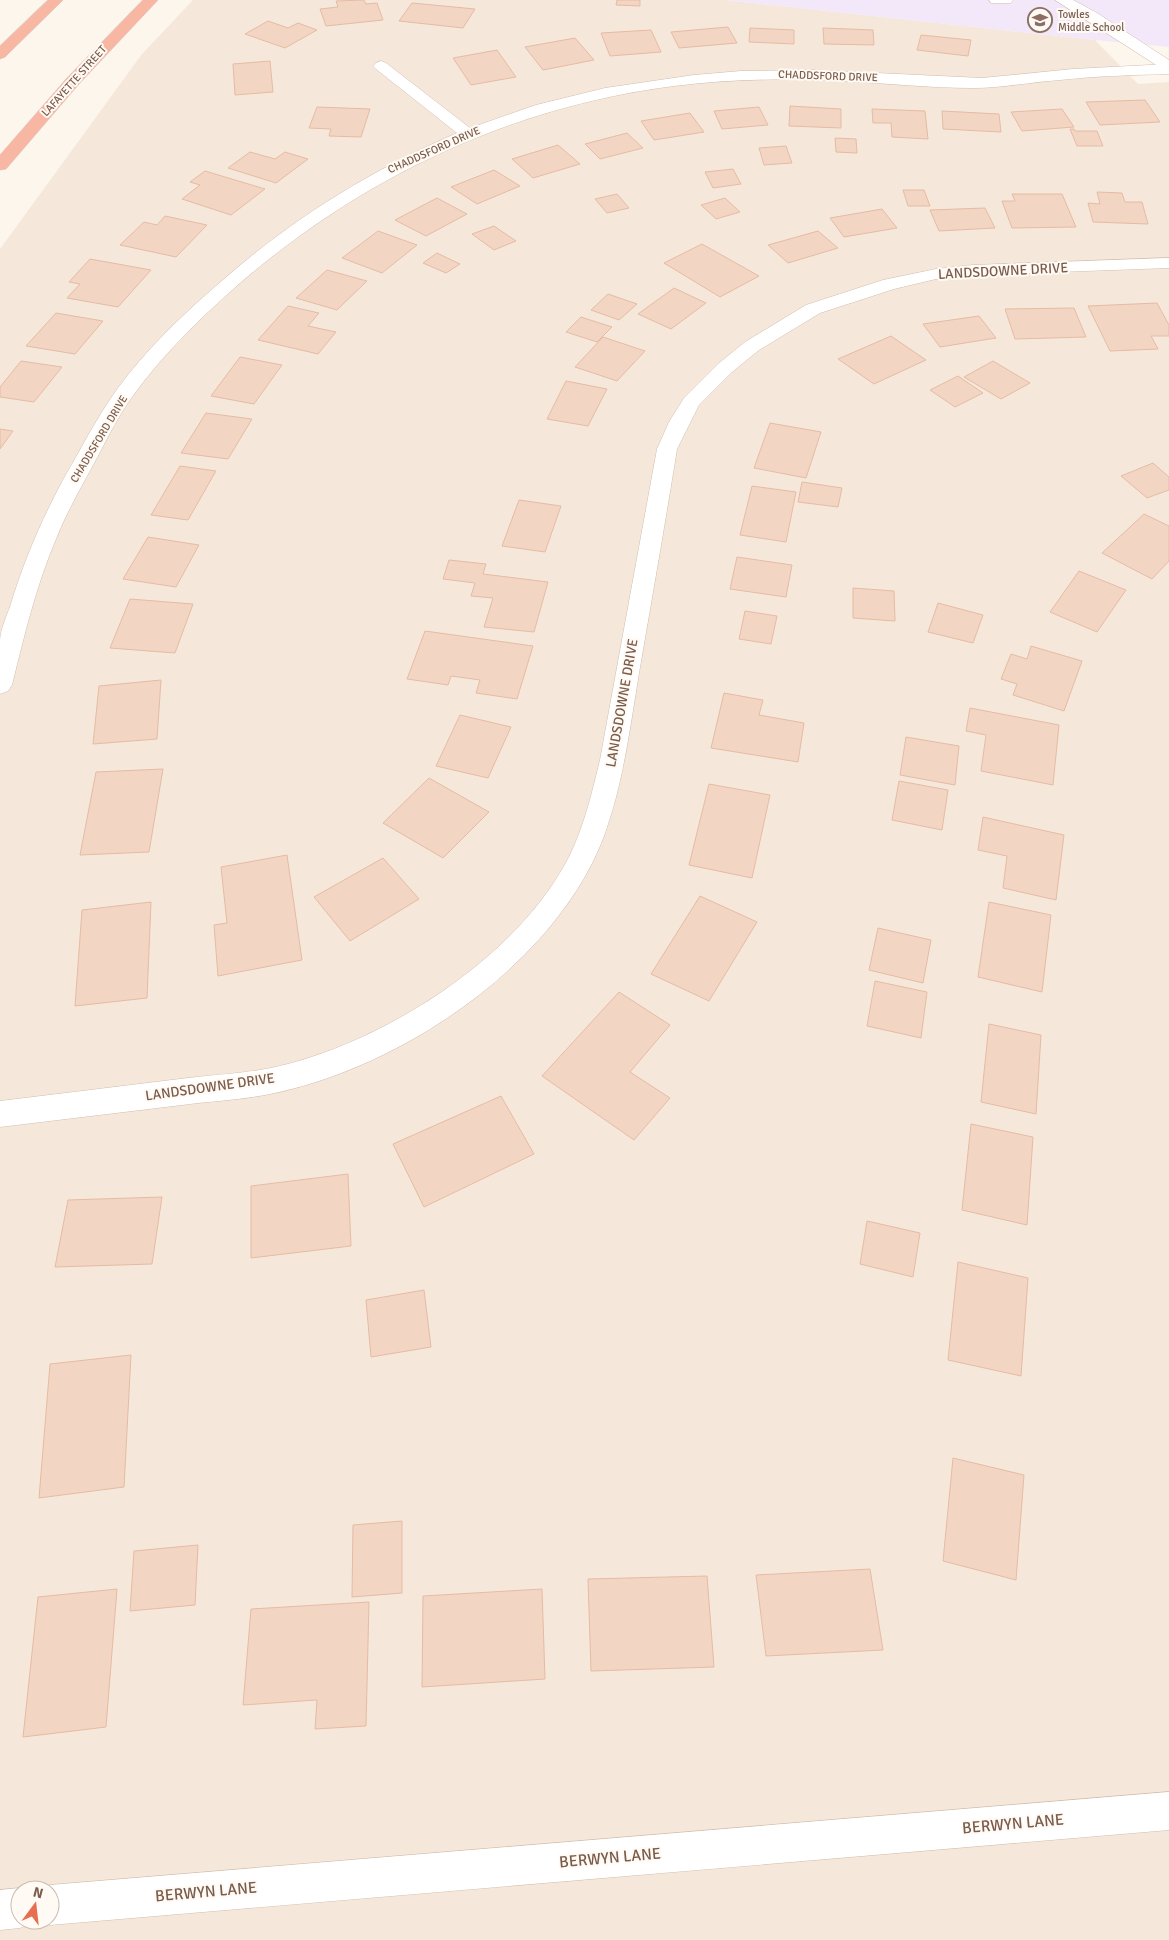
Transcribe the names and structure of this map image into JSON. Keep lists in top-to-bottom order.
{
  "streets": {
    "highway": ["LAFAYETTE STREET"],
    "street": ["CHADDSFORD DRIVE", "LANDSDOWNE DRIVE", "BERWYN LANE"]
  },
  "places": {
    "school or university": ["Towles Middle School"]
  },
  "north": "top"
}
